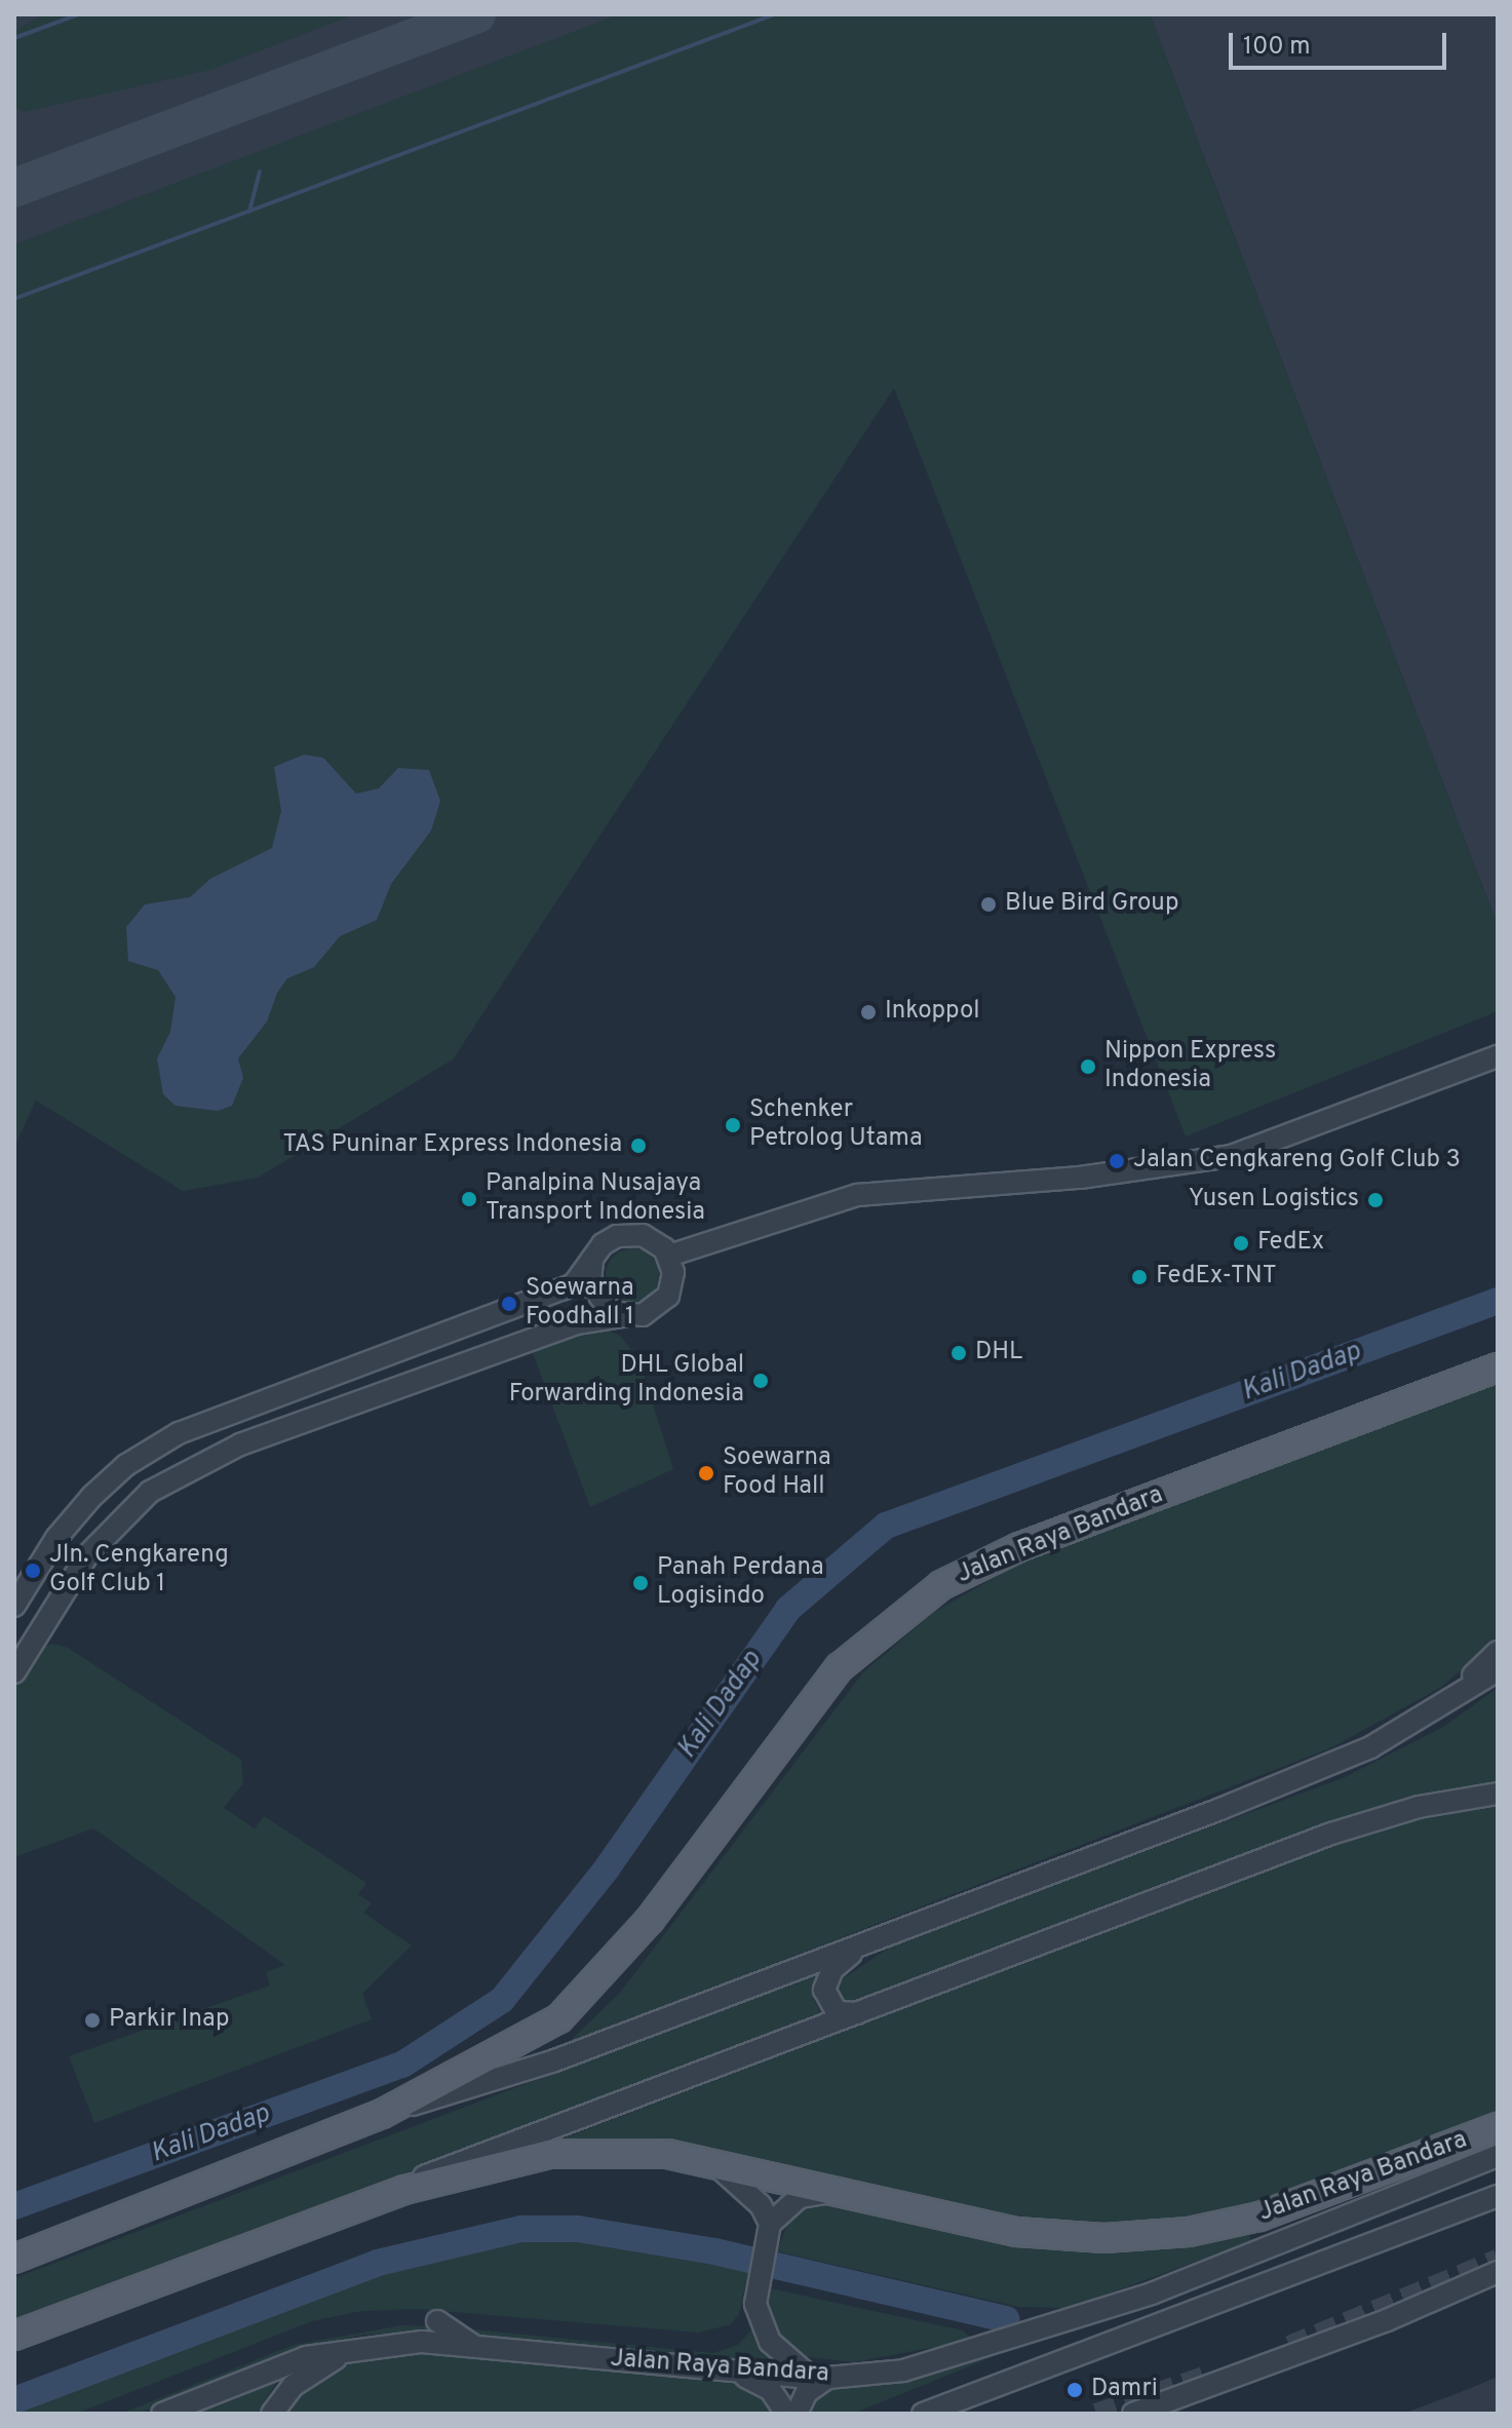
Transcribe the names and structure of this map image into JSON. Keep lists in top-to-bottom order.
{
  "streets": {
    "main road": ["Jalan Raya Bandara"]
  },
  "water": ["Kali Dadap"],
  "places": [
    "Blue Bird Group",
    "Inkoppol",
    "Nippon Express Indonesia",
    "Schenker Petrolog Utama",
    "TAS Puninar Express Indonesia",
    "Jalan Cengkareng Golf Club 3",
    "Panalpina Nusajaya Transport Indonesia",
    "Yusen Logistics",
    "FedEx",
    "FedEx-TNT",
    "Soewarna Foodhall 1",
    "DHL",
    "DHL Global Forwarding Indonesia",
    "Soewarna Food Hall",
    "Jln. Cengkareng Golf Club 1",
    "Panah Perdana Logisindo",
    "Parkir Inap",
    "Damri"
  ],
  "scale_bar": "100 m"
}
